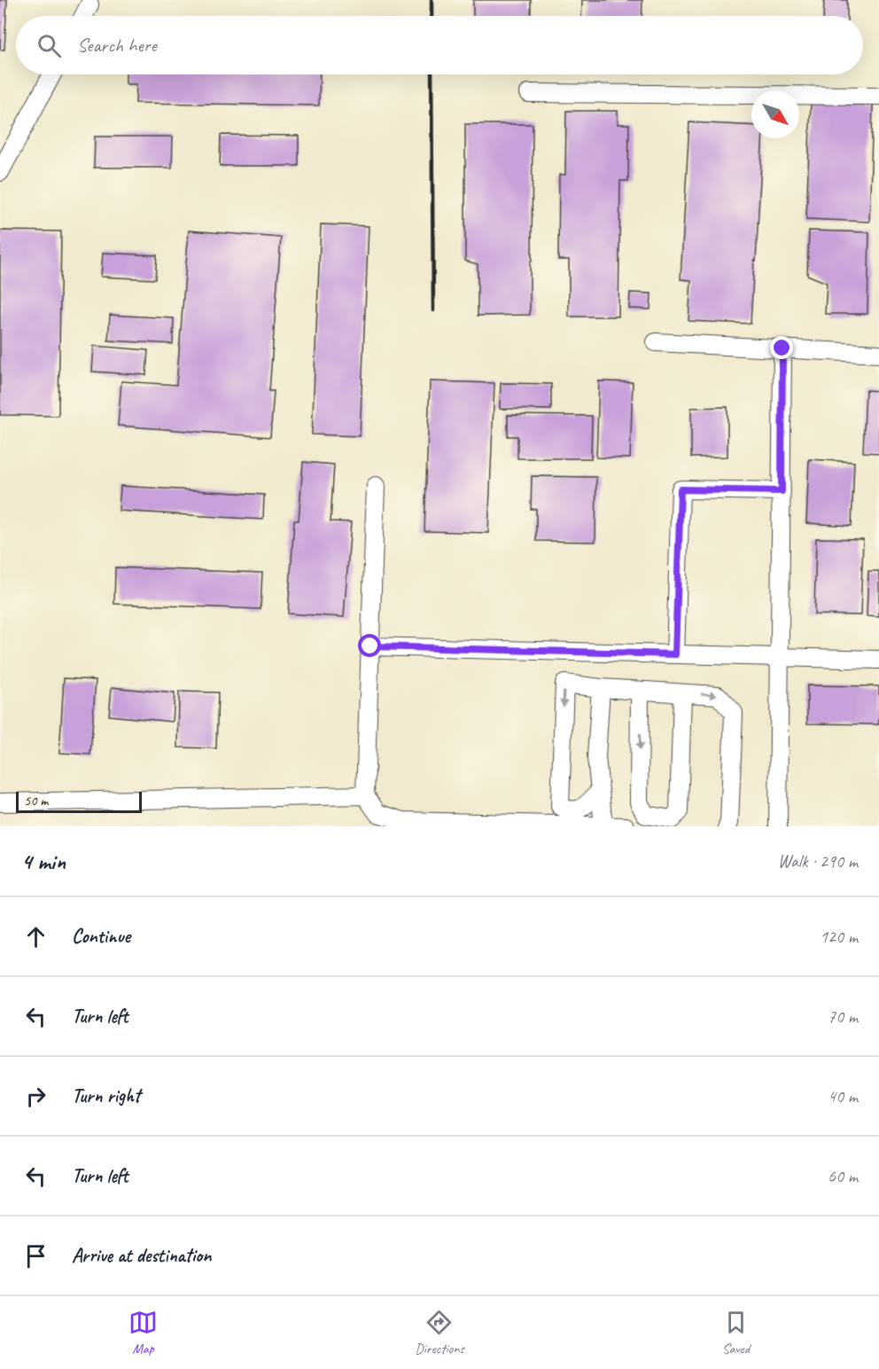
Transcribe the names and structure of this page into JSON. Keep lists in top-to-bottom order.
{
  "scale_bar": "50 m",
  "north": "bottom right",
  "page": {
    "search": "Search here",
    "scale": "50 m",
    "heading": ["4 min", "Walk · 290 m"],
    "list": [
      ["Continue", "120 m"],
      ["Turn left", "70 m"],
      ["Turn right", "40 m"],
      ["Turn left", "60 m"],
      "Arrive at destination"
    ],
    "nav": ["Map", "Directions", "Saved"]
  }
}
